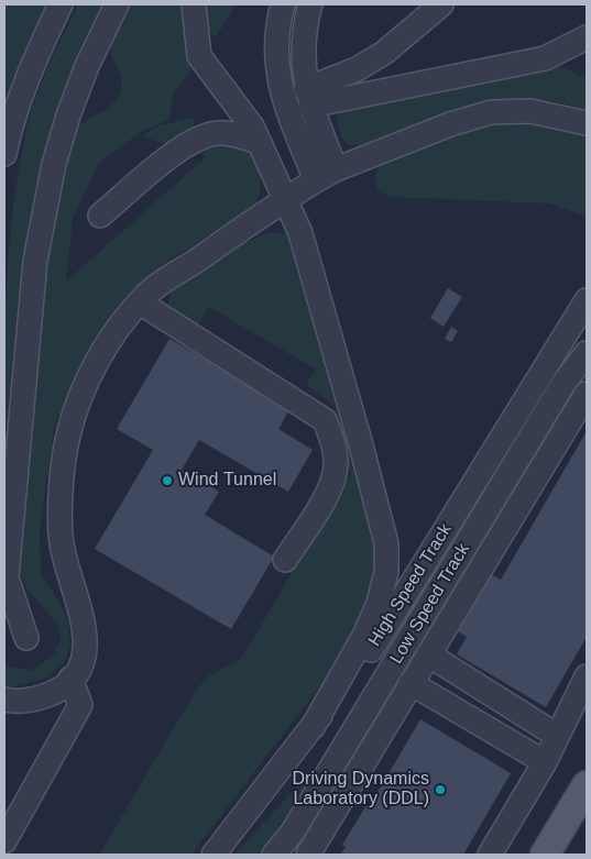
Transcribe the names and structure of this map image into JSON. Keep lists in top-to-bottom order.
{
  "streets": {
    "lane": ["High Speed Track", "Low Speed Track"]
  },
  "places": ["Wind Tunnel", "Driving Dynamics Laboratory (DDL)"]
}
